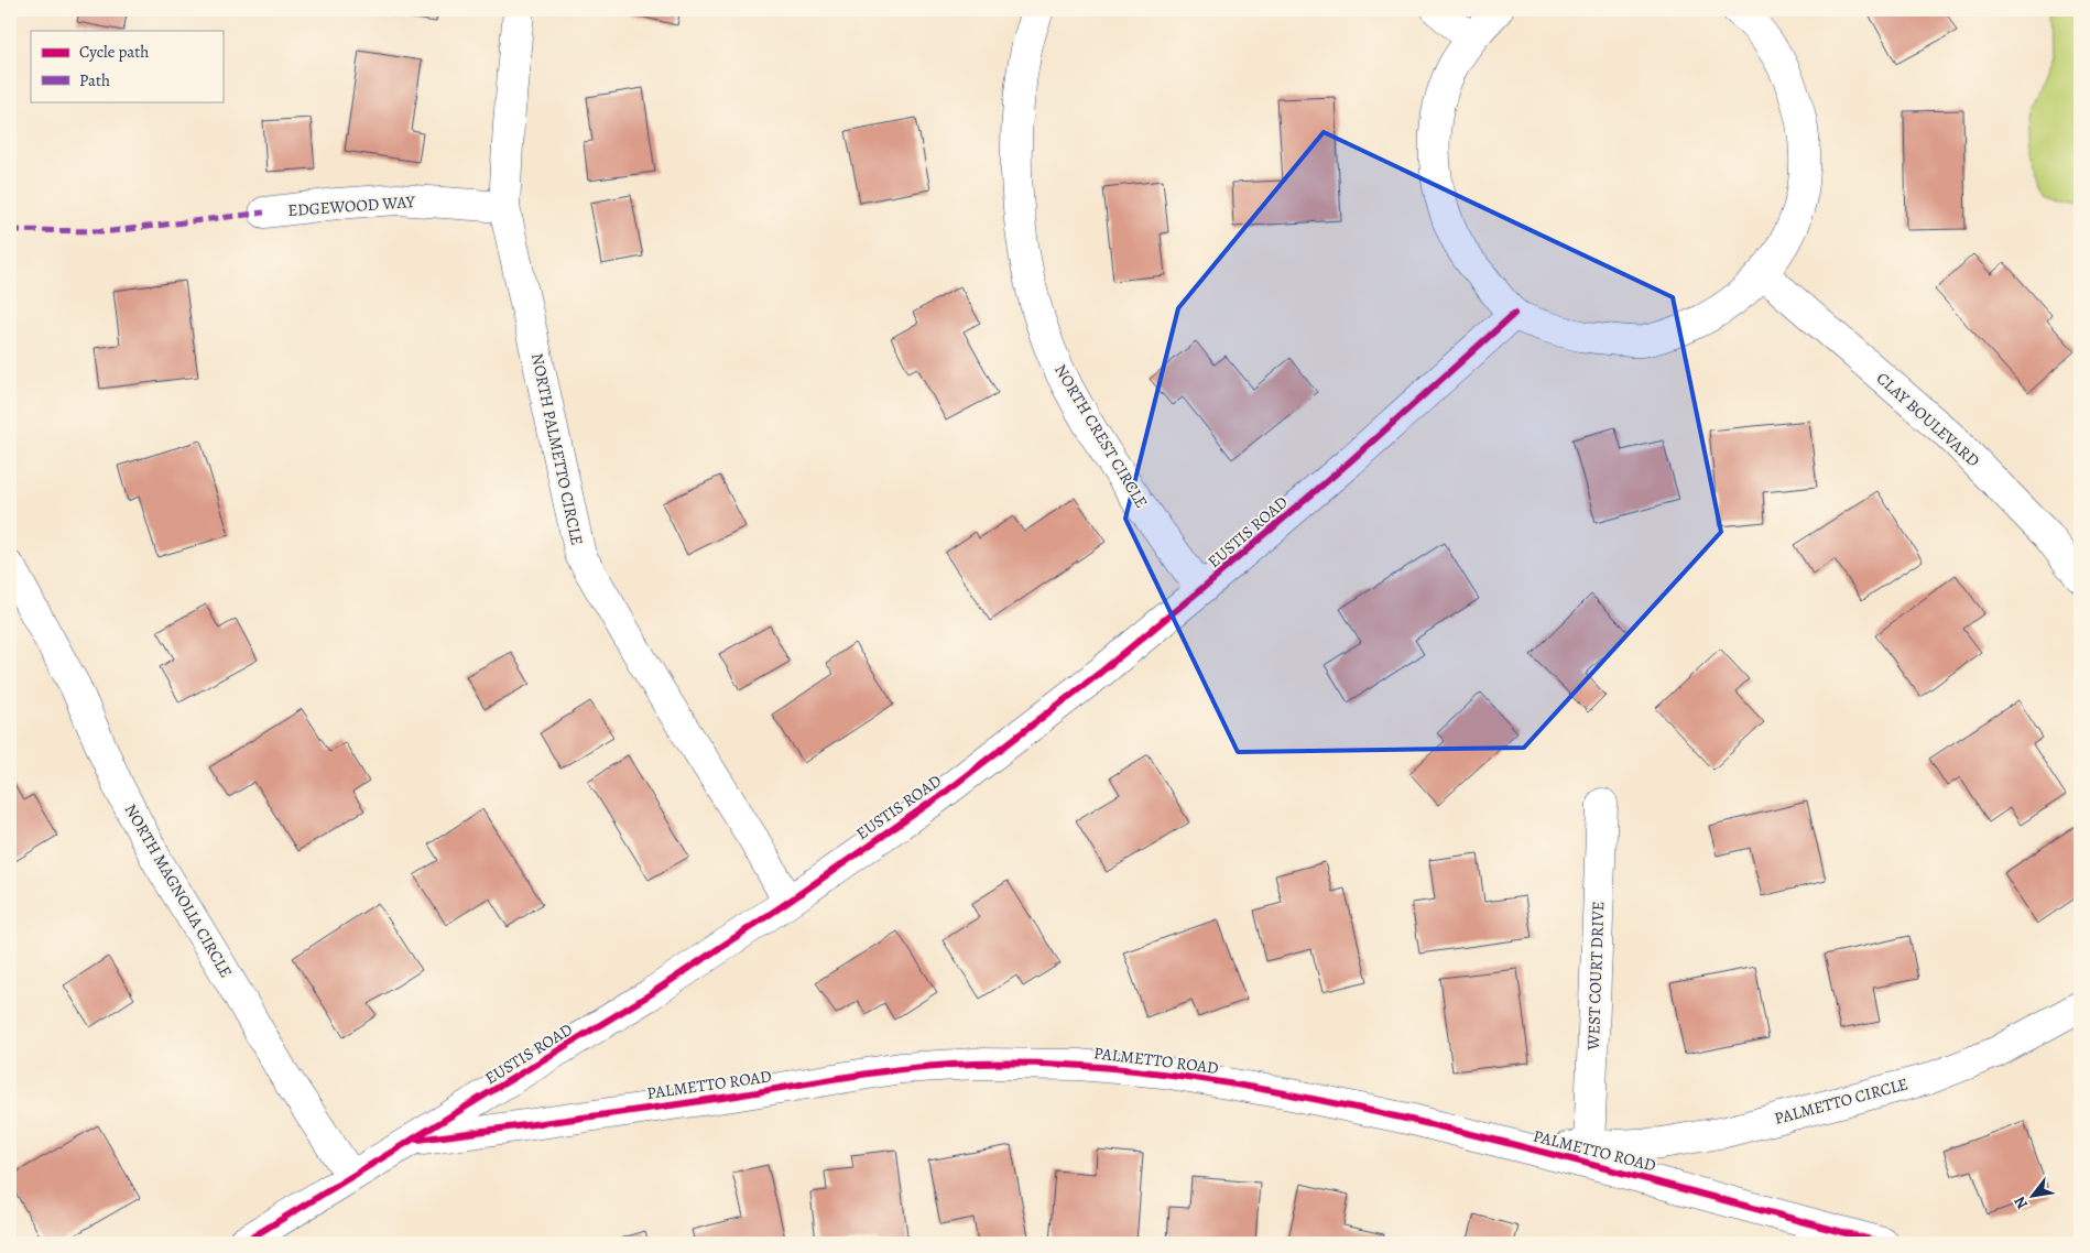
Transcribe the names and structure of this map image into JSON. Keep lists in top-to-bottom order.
{
  "streets": {
    "street": [
      "EDGEWOOD WAY",
      "CLAY BOULEVARD",
      "NORTH CREST CIRCLE",
      "NORTH PALMETTO CIRCLE",
      "EUSTIS ROAD",
      "NORTH MAGNOLIA CIRCLE",
      "WEST COURT DRIVE",
      "PALMETTO ROAD",
      "PALMETTO CIRCLE"
    ]
  },
  "crossings": [
    ["EDGEWOOD WAY", "NORTH PALMETTO CIRCLE"],
    ["NORTH CREST CIRCLE", "EUSTIS ROAD"],
    ["NORTH PALMETTO CIRCLE", "EUSTIS ROAD"],
    ["EUSTIS ROAD", "NORTH MAGNOLIA CIRCLE"],
    ["EUSTIS ROAD", "PALMETTO ROAD"],
    ["WEST COURT DRIVE", "PALMETTO CIRCLE"],
    ["PALMETTO ROAD", "PALMETTO CIRCLE"]
  ],
  "legend": ["Cycle path", "Path"],
  "north": "bottom left"
}
